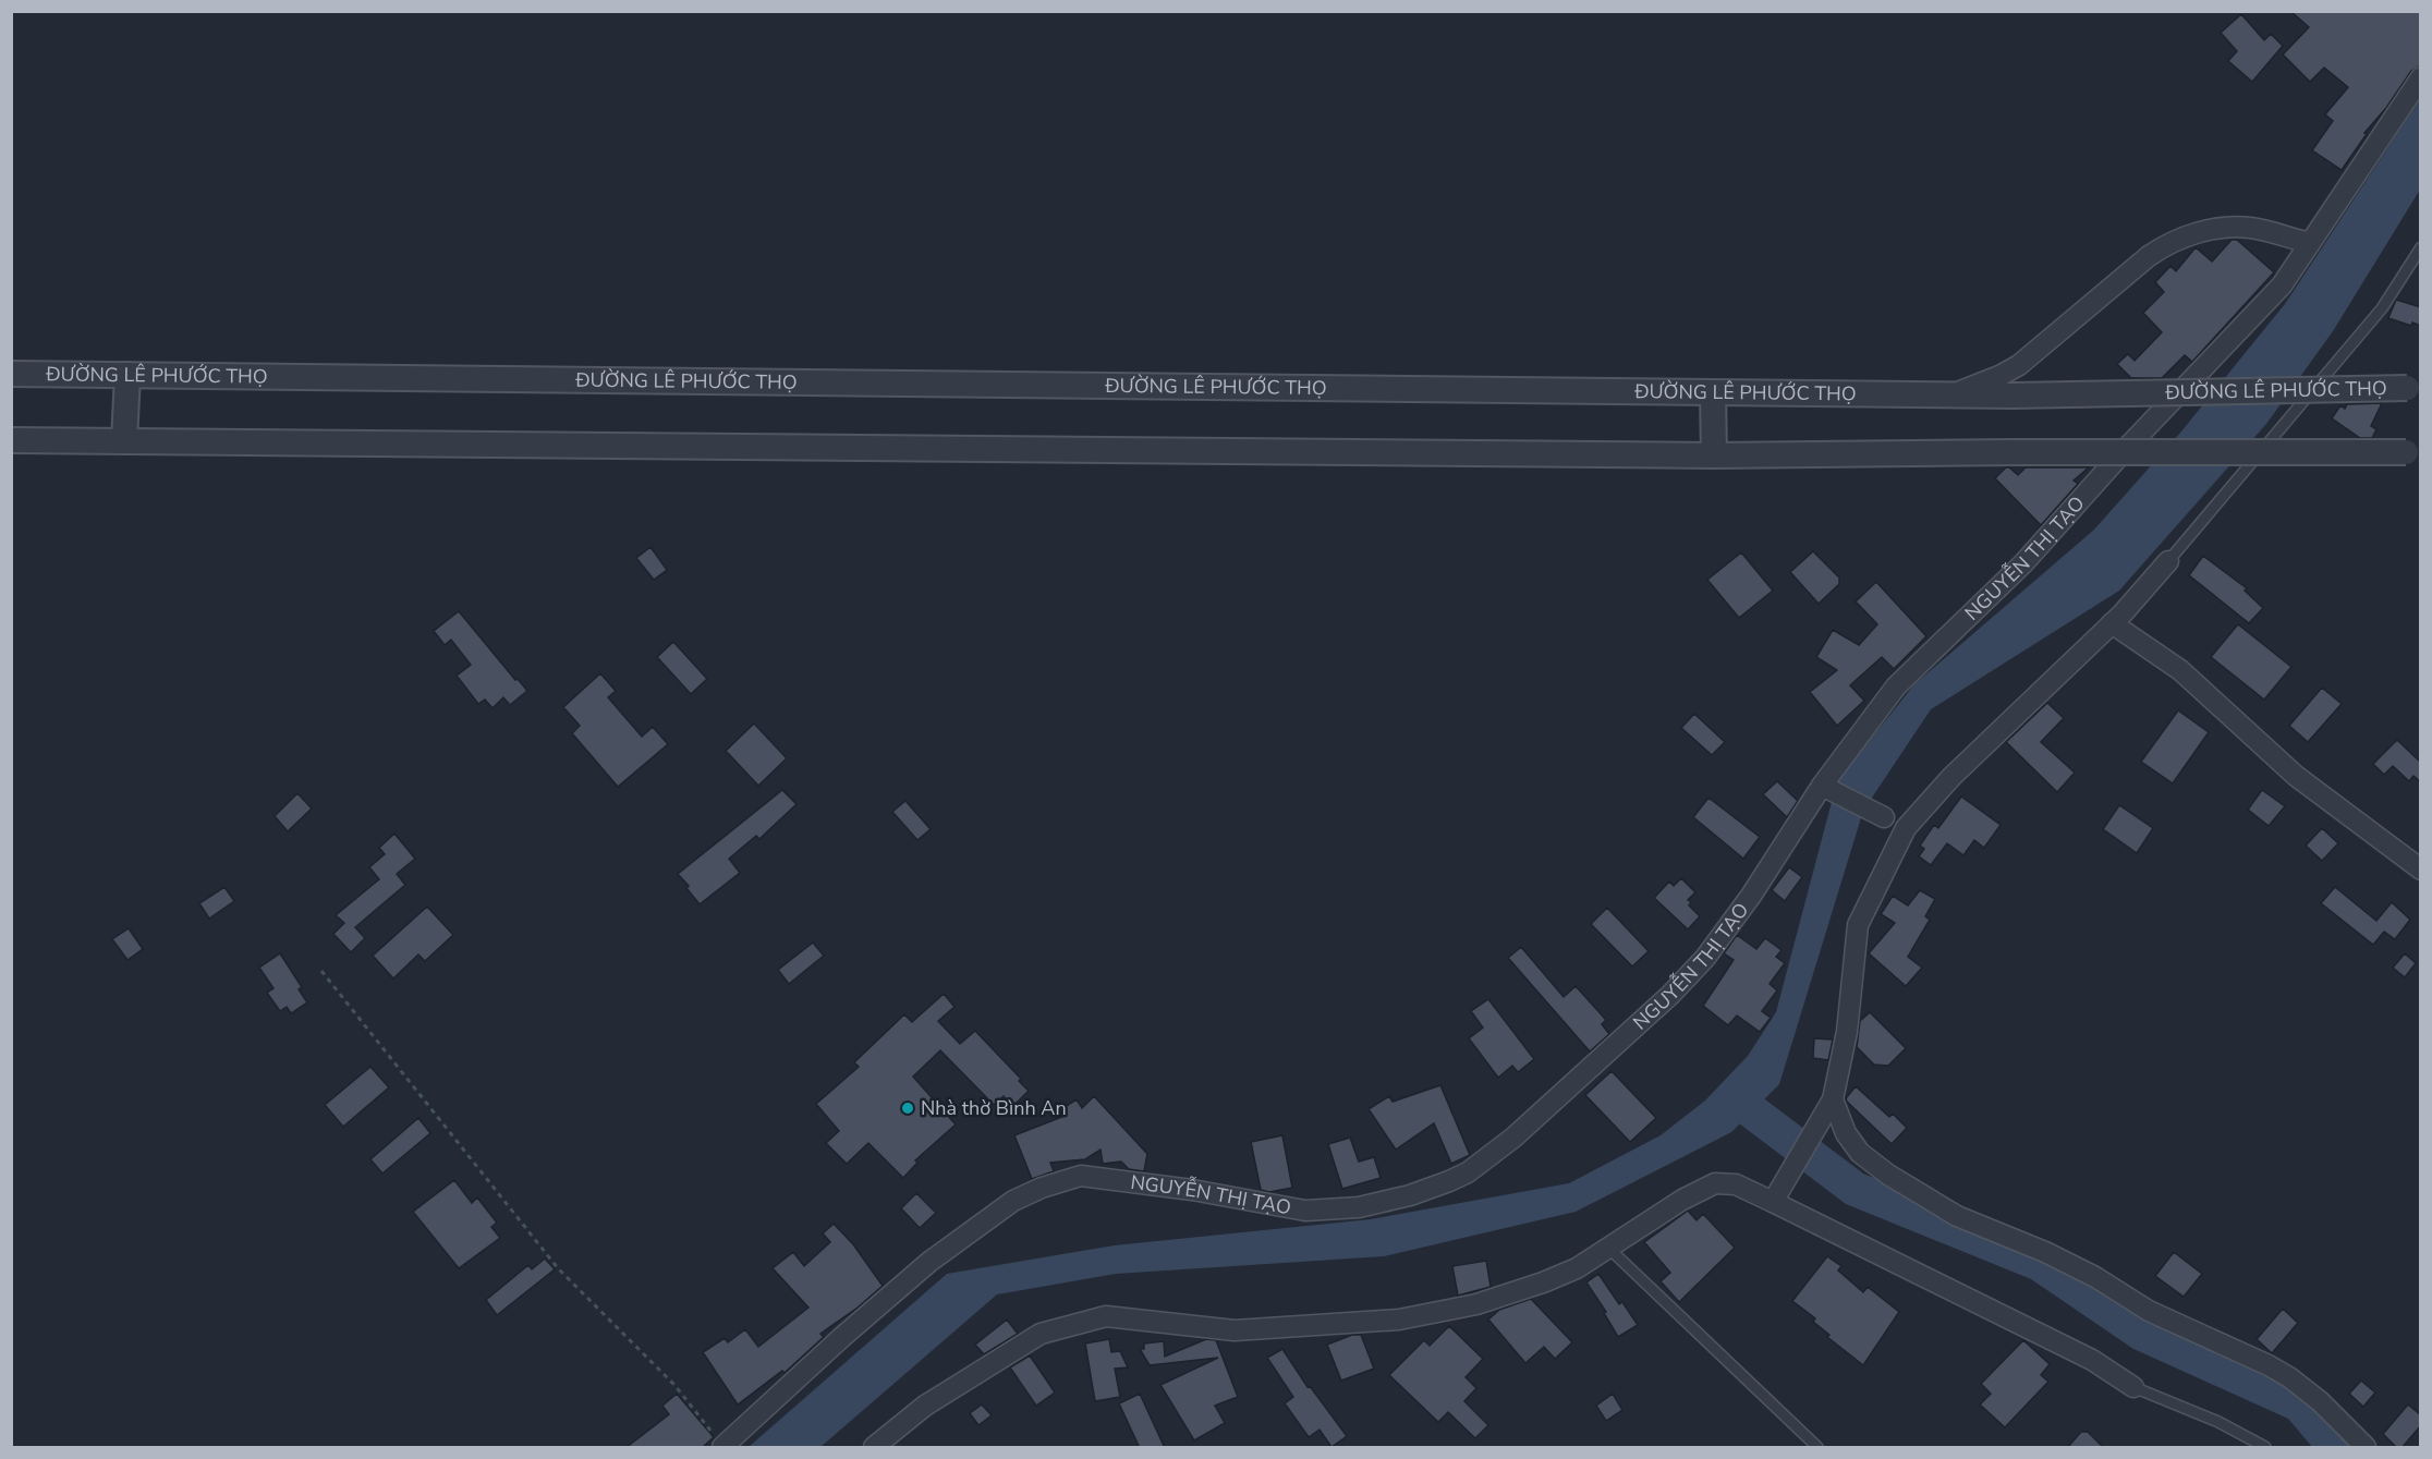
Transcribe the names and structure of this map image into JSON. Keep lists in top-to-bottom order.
{
  "streets": {
    "street": ["ĐƯỜNG LÊ PHƯỚC THỌ", "NGUYỄN THỊ TẠO"]
  },
  "places": ["Nhà thờ Bình An"]
}
